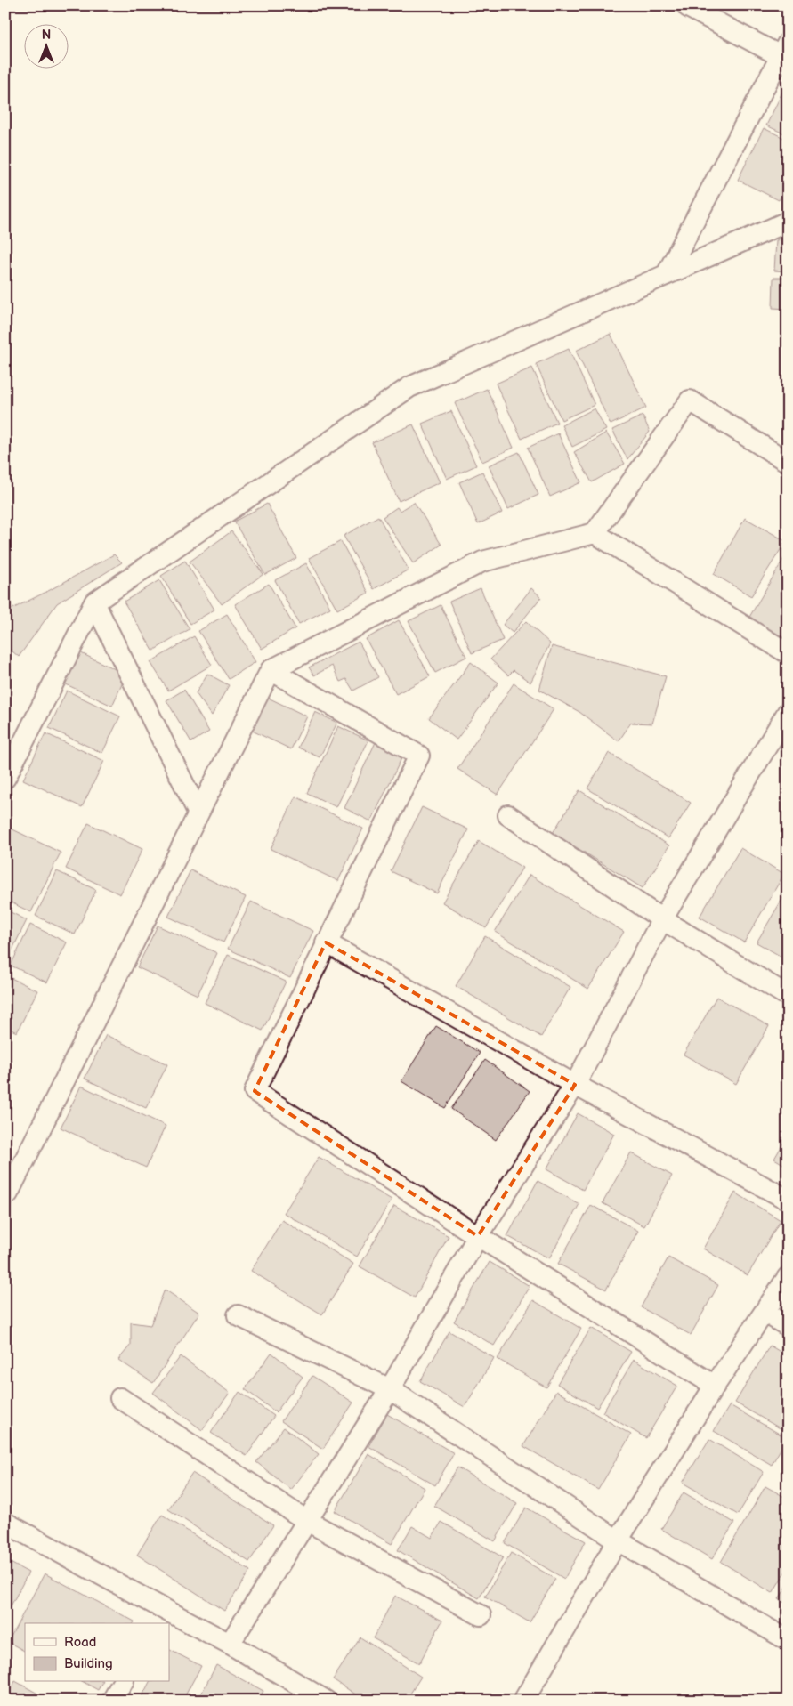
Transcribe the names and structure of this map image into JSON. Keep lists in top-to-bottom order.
{
  "legend": ["Road", "Building"],
  "north": "top"
}
